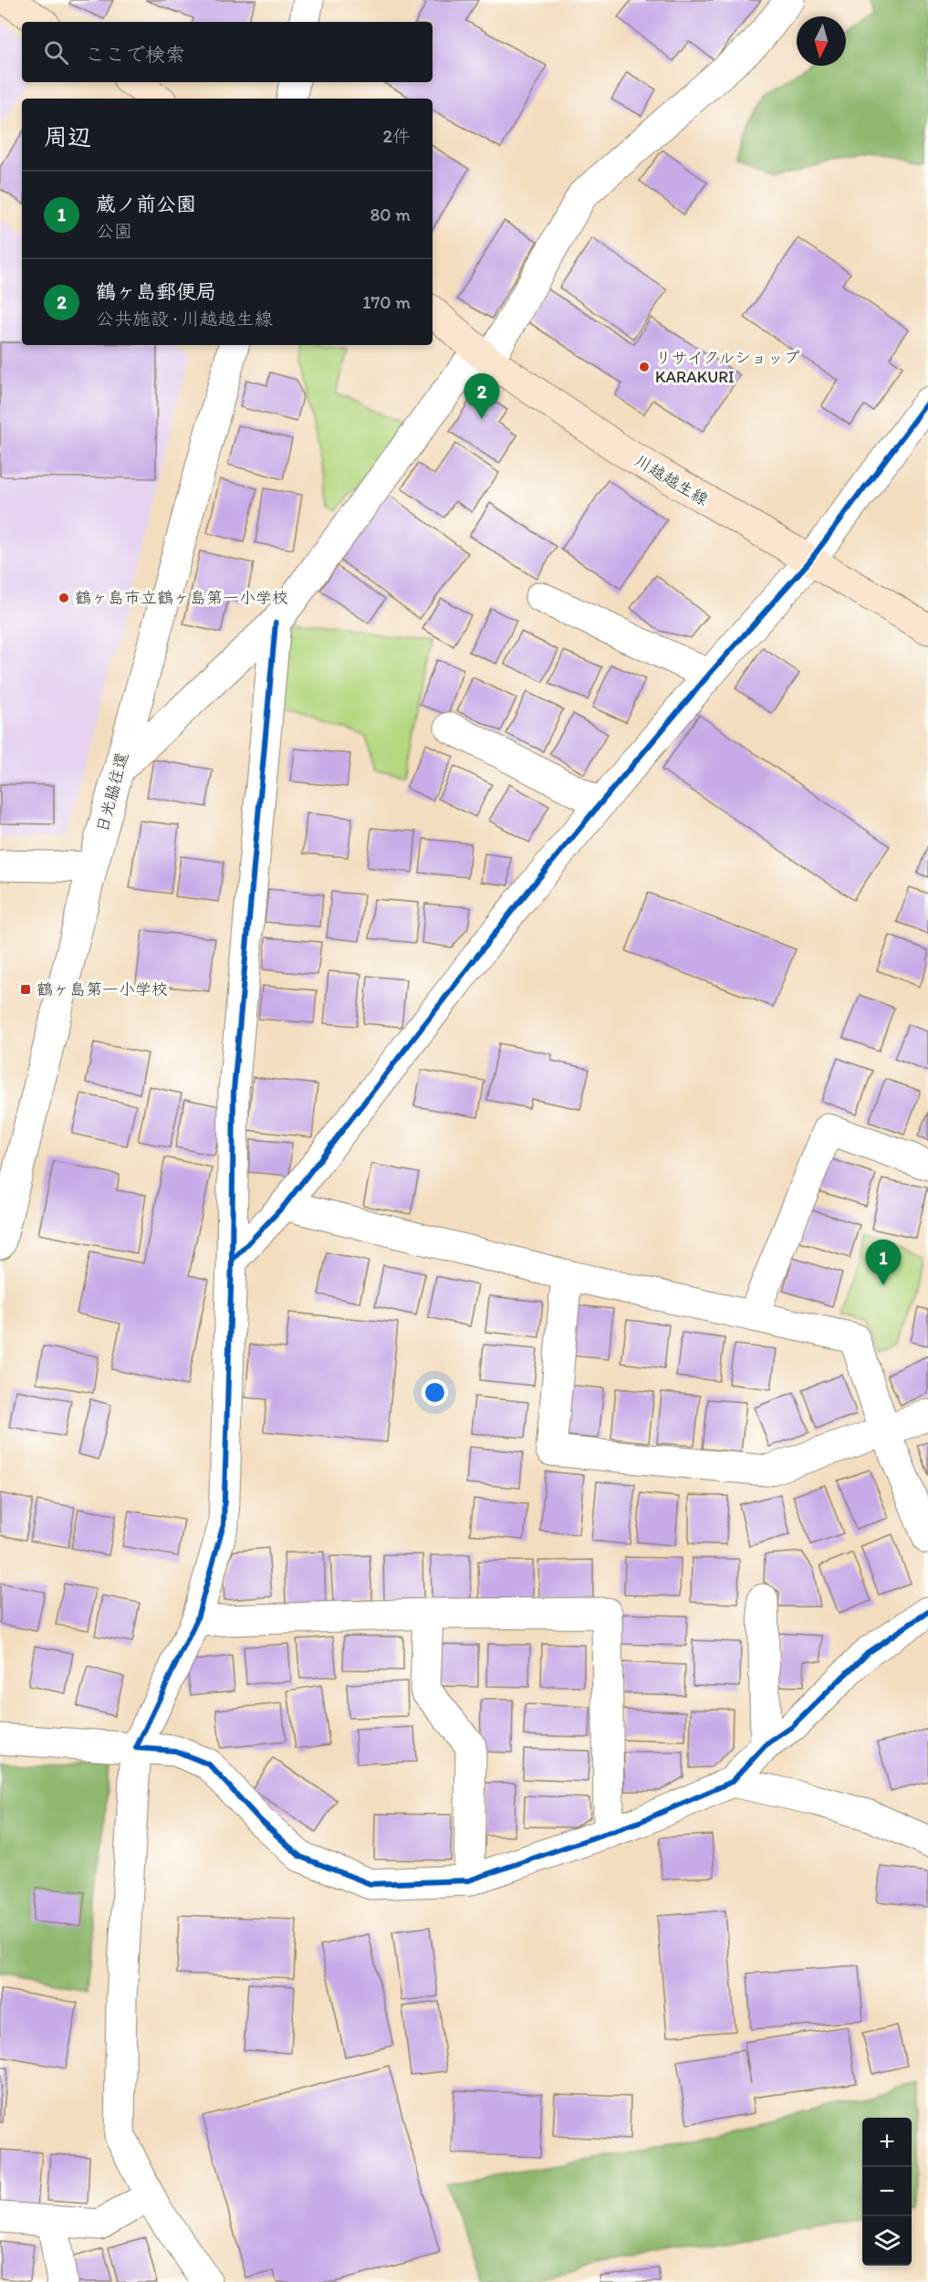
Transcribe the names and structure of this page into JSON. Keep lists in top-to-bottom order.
{
  "streets": {
    "main road": ["川越越生線"],
    "street": ["日光脇往還"]
  },
  "places": {
    "other": ["リサイクルショップ KARAKURI", "鶴ヶ島市立鶴ヶ島第一小学校"],
    "transit": ["鶴ヶ島第一小学校"]
  },
  "north": "bottom",
  "page": {
    "search": "ここで検索",
    "heading": ["周辺", "2件"],
    "list": [
      {
        "mark": "1",
        "name": "蔵ノ前公園",
        "note": "公園",
        "value": "80 m"
      },
      {
        "mark": "2",
        "name": "鶴ヶ島郵便局",
        "note": "公共施設 · 川越越生線",
        "value": "170 m"
      }
    ],
    "pins": ["2", "1"],
    "map_buttons": ["+", "−"]
  }
}
